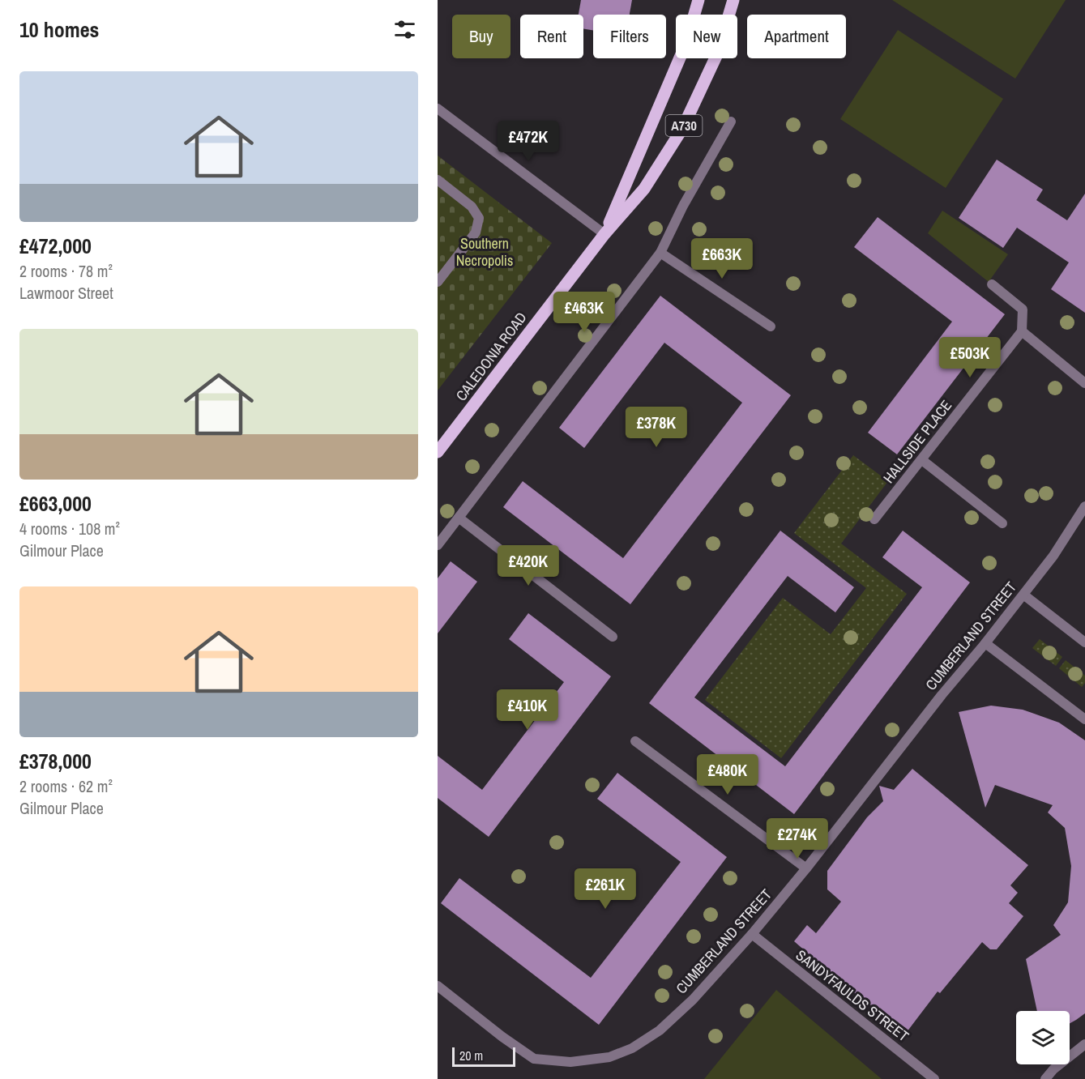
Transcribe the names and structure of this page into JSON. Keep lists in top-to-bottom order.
{
  "streets": {
    "main road": ["A730", "CALEDONIA ROAD"],
    "street": ["HALLSIDE PLACE", "CUMBERLAND STREET", "SANDYFAULDS STREET"]
  },
  "crossings": [
    ["CUMBERLAND STREET", "SANDYFAULDS STREET"]
  ],
  "parks": ["Southern Necropolis"],
  "scale_bar": "20 m",
  "page": {
    "heading": "10 homes",
    "chip": [
      "Buy",
      "Rent",
      "Filters",
      "New",
      "Apartment"
    ],
    "list": [
      {
        "name": "£472,000",
        "note": "2 rooms · 78 m² · Lawmoor Street"
      },
      {
        "name": "£663,000",
        "note": "4 rooms · 108 m² · Gilmour Place"
      },
      {
        "name": "£378,000",
        "note": "2 rooms · 62 m² · Gilmour Place"
      }
    ],
    "price": [
      "£472K",
      "£663K",
      "£463K",
      "£503K",
      "£378K",
      "£420K",
      "£410K",
      "£480K",
      "£274K",
      "£261K"
    ],
    "scale": "20 m"
  }
}
